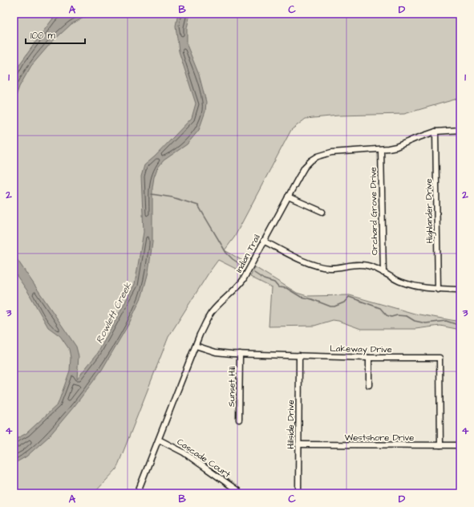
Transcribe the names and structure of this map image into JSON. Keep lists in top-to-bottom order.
{
  "streets": {
    "street": [
      "Orchard Grove Drive",
      "Highlander Drive",
      "Indian Trail",
      "Lakeway Drive",
      "Sunset Hill",
      "Hillside Drive",
      "Westshore Drive",
      "Cascade Court"
    ]
  },
  "crossings": [
    ["Orchard Grove Drive", "Indian Trail"],
    ["Highlander Drive", "Indian Trail"],
    ["Indian Trail", "Lakeway Drive"],
    ["Indian Trail", "Cascade Court"],
    ["Lakeway Drive", "Sunset Hill"],
    ["Lakeway Drive", "Hillside Drive"],
    ["Lakeway Drive", "Westshore Drive"],
    ["Hillside Drive", "Westshore Drive"]
  ],
  "water": ["Rowlett Creek"],
  "scale_bar": "100 m",
  "grid": {
    "columns": [
      "A",
      "B",
      "C",
      "D"
    ],
    "rows": [
      "1",
      "2",
      "3",
      "4"
    ]
  }
}
